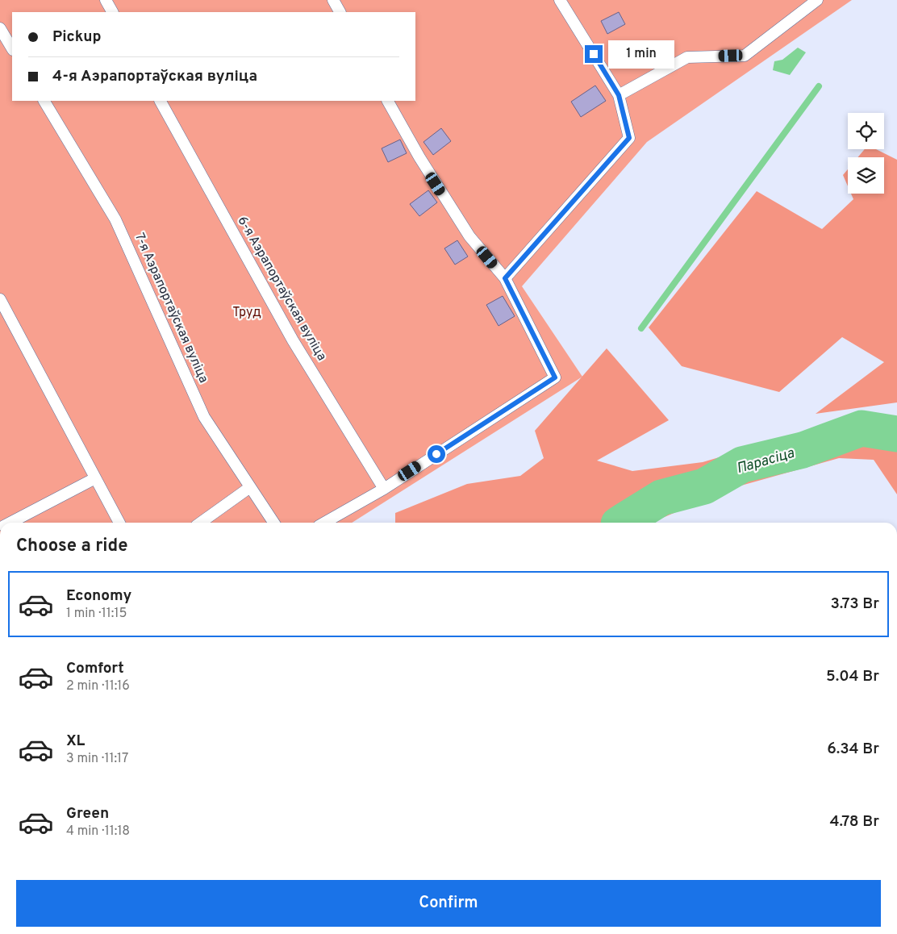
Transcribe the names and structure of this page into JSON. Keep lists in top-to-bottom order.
{
  "streets": {
    "lane": ["6-я Аэрапортаўская вуліца", "7-я Аэрапортаўская вуліца"]
  },
  "water": ["Парасіца"],
  "parks": ["Труд"],
  "page": {
    "banner": ["Pickup", "4-я Аэрапортаўская вуліца"],
    "bubble": "1 min",
    "heading": "Choose a ride",
    "list": [
      {
        "name": "Economy",
        "note": "1 min · 11:15",
        "value": "3.73 Br"
      },
      {
        "name": "Comfort",
        "note": "2 min · 11:16",
        "value": "5.04 Br"
      },
      {
        "name": "XL",
        "note": "3 min · 11:17",
        "value": "6.34 Br"
      },
      {
        "name": "Green",
        "note": "4 min · 11:18",
        "value": "4.78 Br"
      }
    ],
    "buttons": "Confirm"
  }
}
